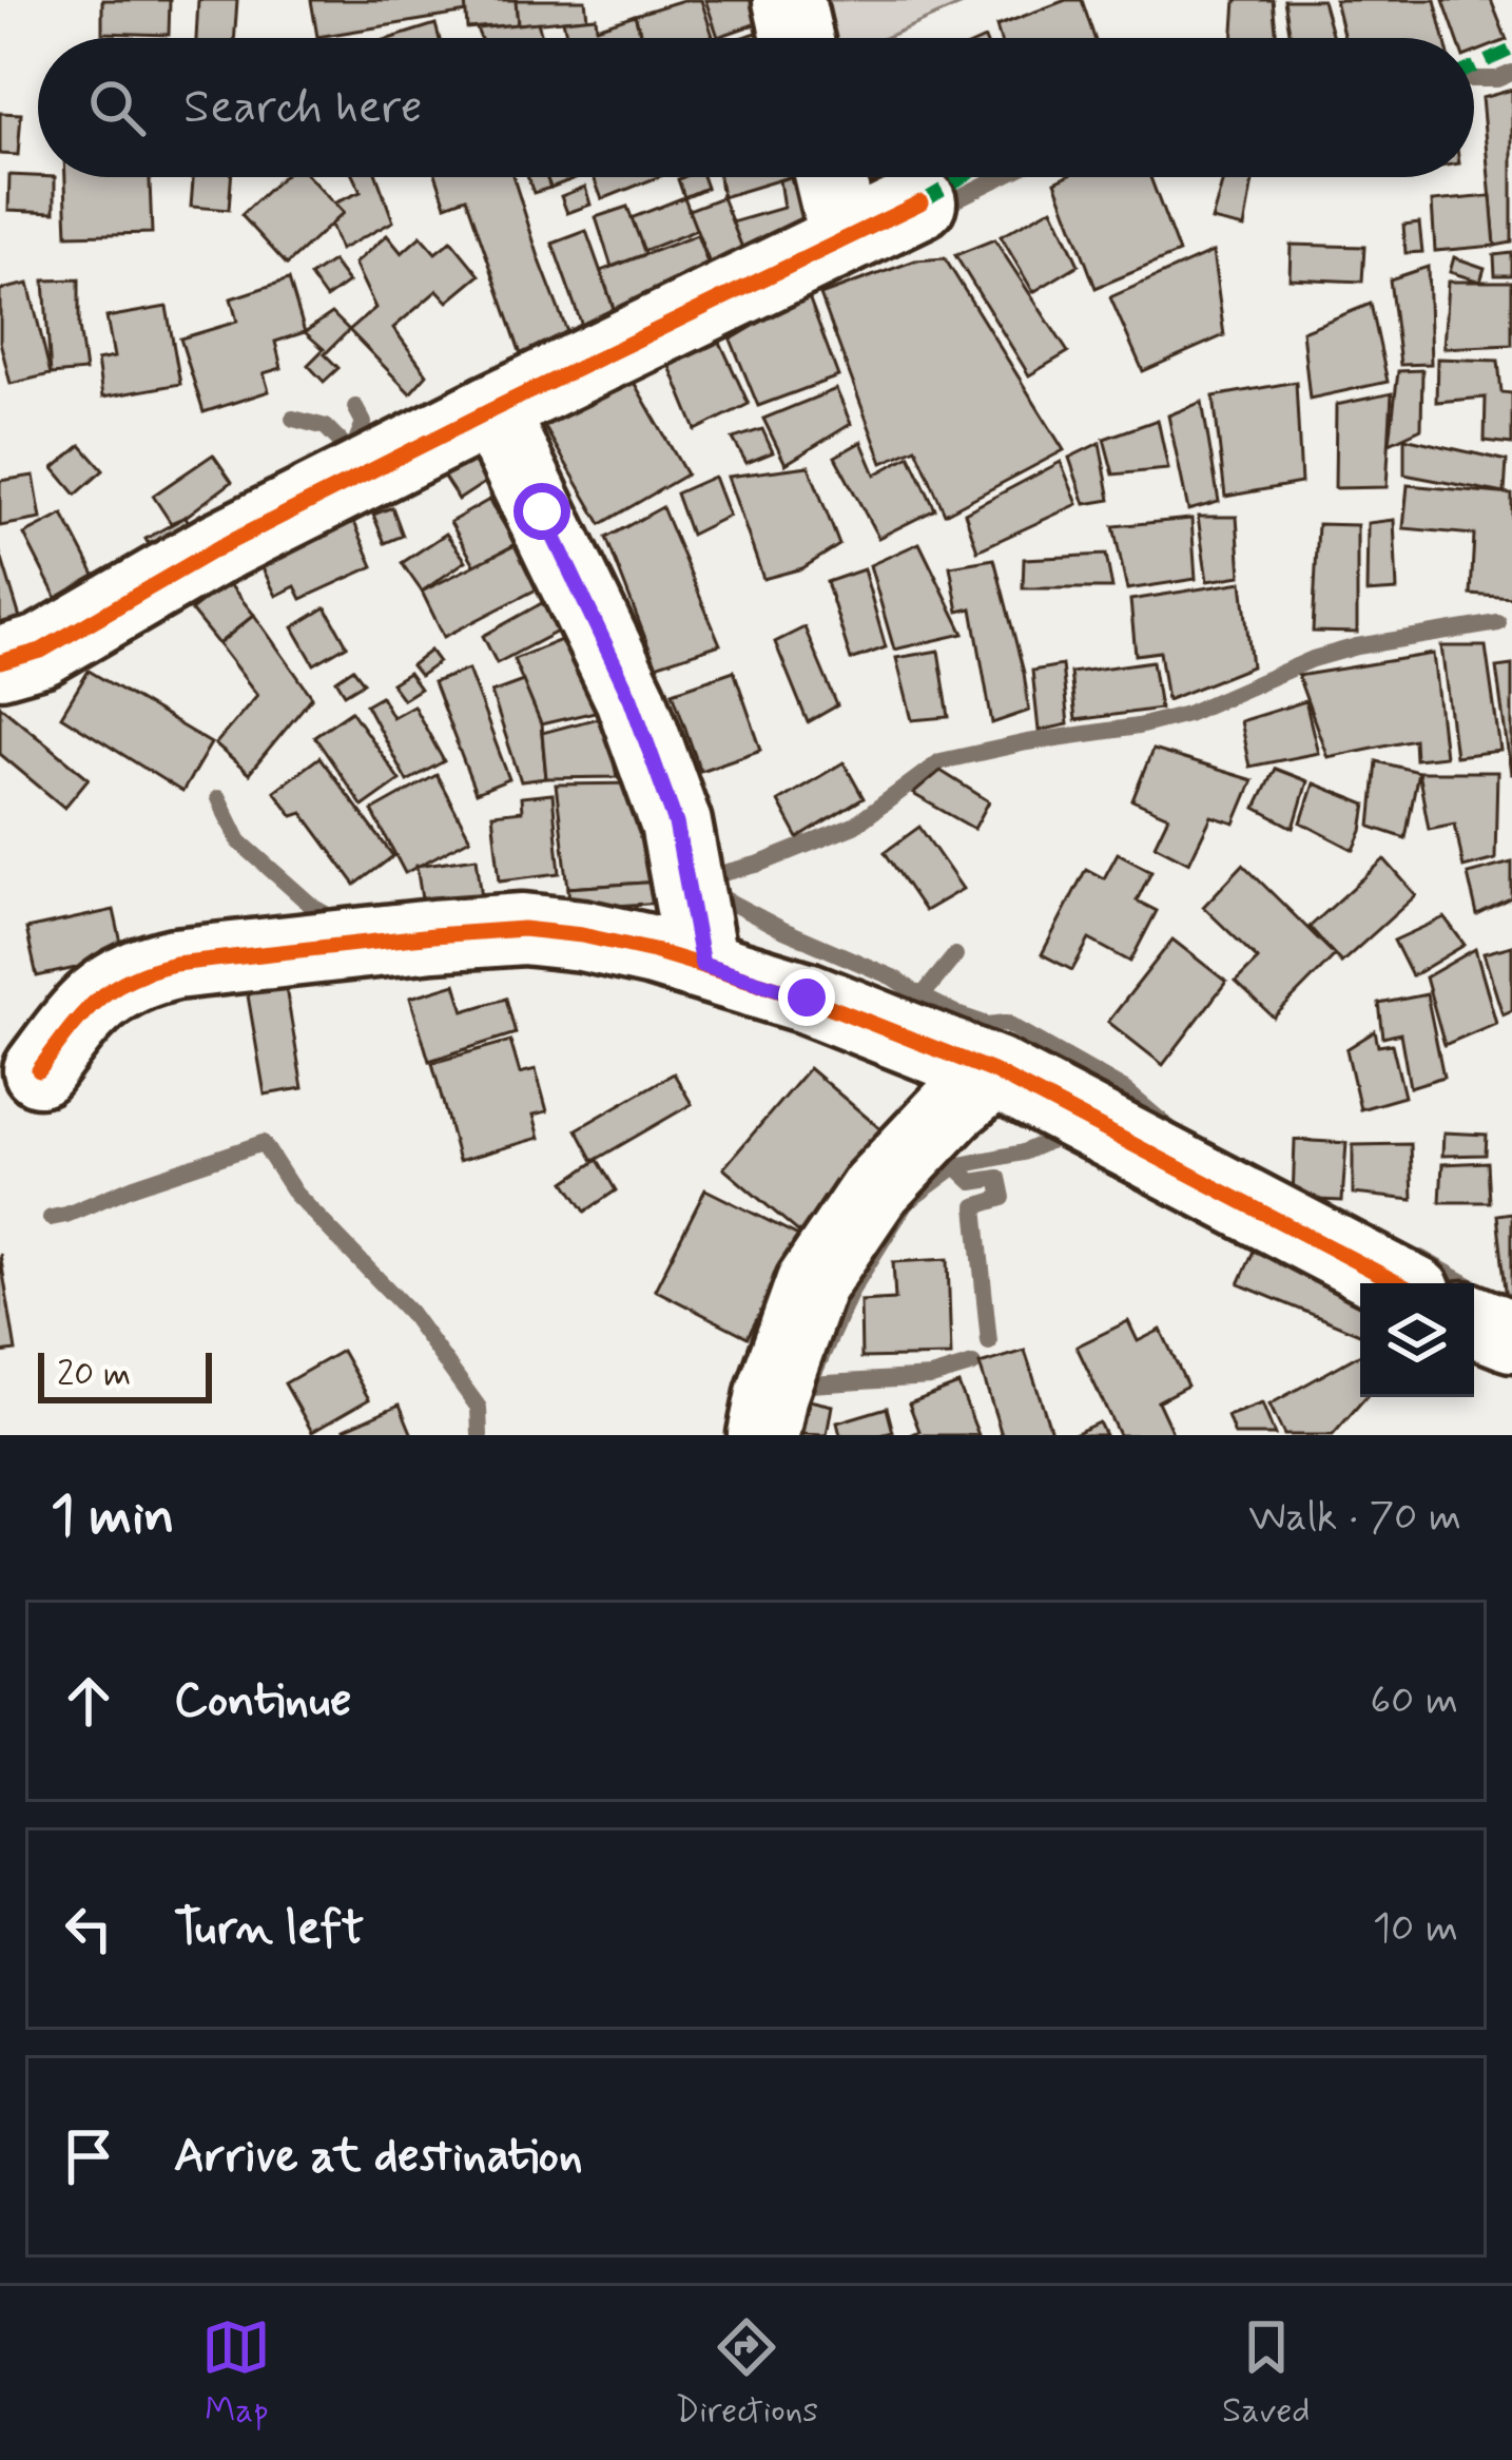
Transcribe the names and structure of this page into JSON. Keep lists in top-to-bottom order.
{
  "scale_bar": "20 m",
  "page": {
    "search": "Search here",
    "scale": "20 m",
    "heading": ["1 min", "Walk · 70 m"],
    "list": [
      ["Continue", "60 m"],
      ["Turn left", "10 m"],
      "Arrive at destination"
    ],
    "nav": ["Map", "Directions", "Saved"]
  }
}
